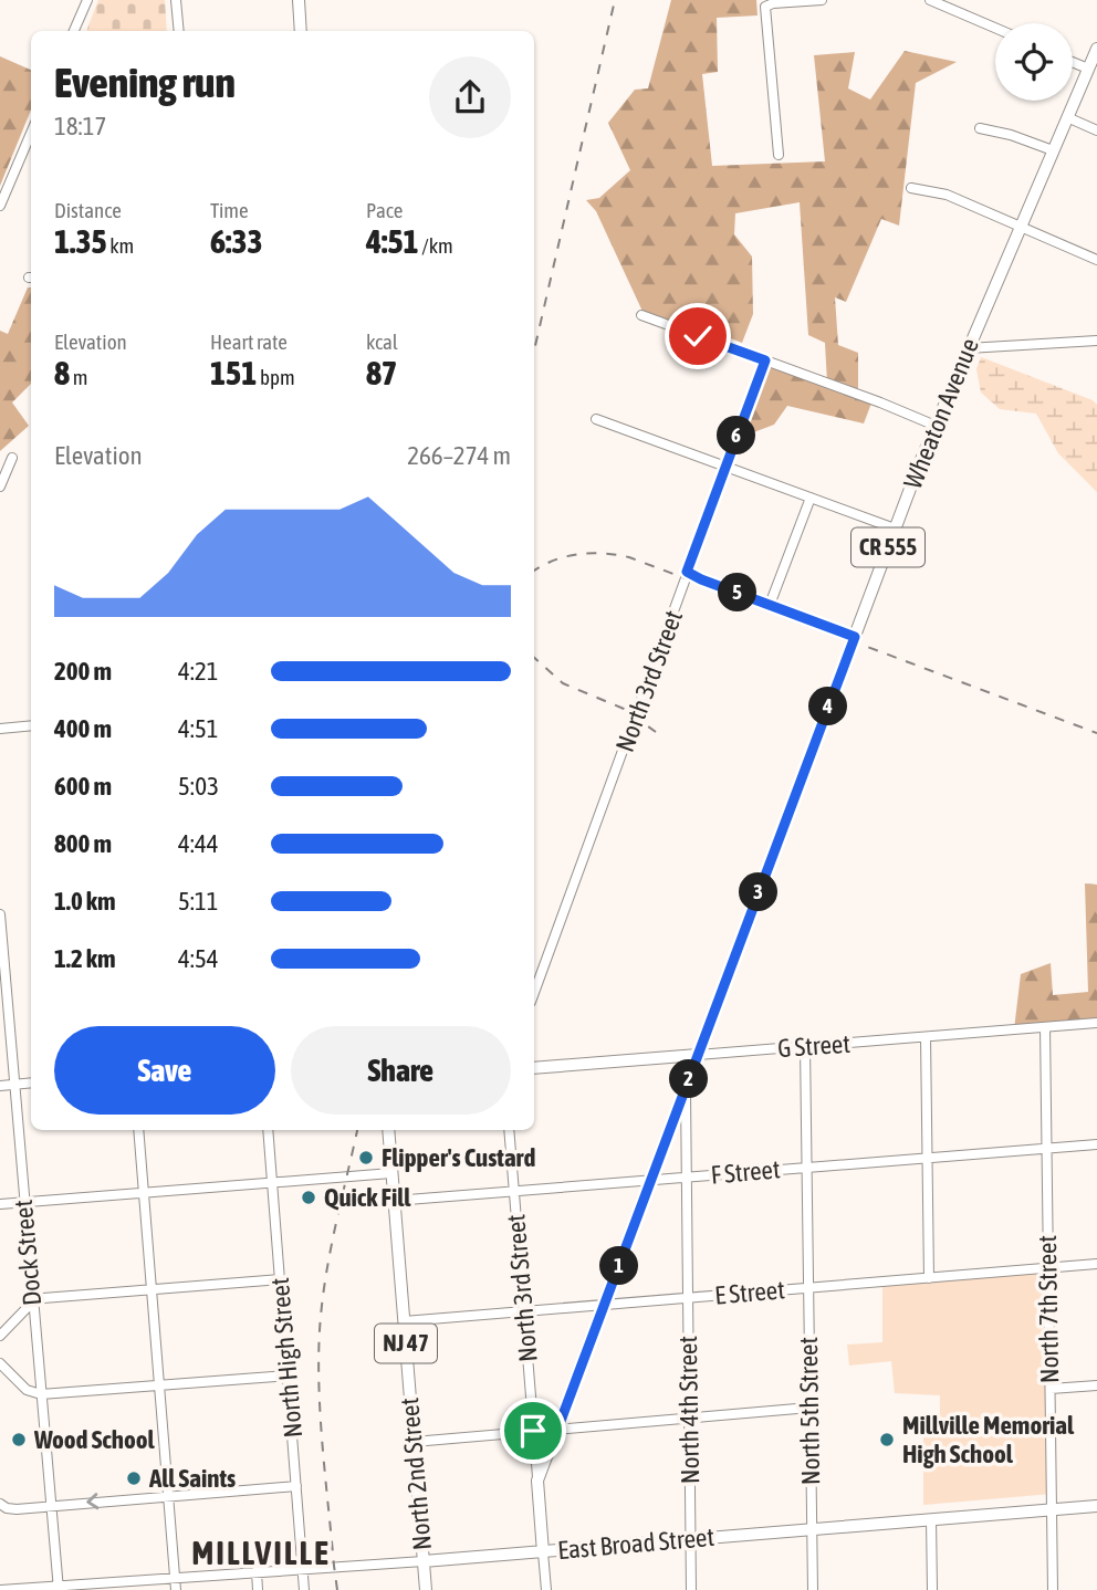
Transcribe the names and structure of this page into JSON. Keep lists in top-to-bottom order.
{
  "streets": {
    "main road": [
      "Wheaton Avenue",
      "CR 555",
      "North 3rd Street",
      "G Street",
      "NJ 47",
      "North 2nd Street",
      "East Broad Street"
    ],
    "street": [
      "F Street",
      "Dock Street",
      "E Street",
      "North 7th Street",
      "North High Street",
      "North 4th Street",
      "North 5th Street"
    ]
  },
  "crossings": [
    ["Wheaton Avenue", "North 3rd Street"],
    ["Wheaton Avenue", "G Street"],
    ["Wheaton Avenue", "F Street"],
    ["Wheaton Avenue", "E Street"],
    ["Wheaton Avenue", "North 4th Street"],
    ["North 3rd Street", "F Street"],
    ["North 3rd Street", "E Street"],
    ["North 3rd Street", "East Broad Street"],
    ["G Street", "North 7th Street"],
    ["G Street", "North 5th Street"],
    ["F Street", "North 7th Street"],
    ["F Street", "North 4th Street"],
    ["F Street", "North 5th Street"],
    ["F Street", "North 2nd Street"],
    ["Dock Street", "East Broad Street"],
    ["E Street", "North 7th Street"],
    ["E Street", "North 4th Street"],
    ["E Street", "North 5th Street"],
    ["E Street", "North 2nd Street"],
    ["North 7th Street", "East Broad Street"],
    ["North High Street", "East Broad Street"],
    ["North 4th Street", "East Broad Street"],
    ["North 5th Street", "East Broad Street"],
    ["North 2nd Street", "East Broad Street"]
  ],
  "districts": ["MILLVILLE"],
  "places": [
    "Flipper's Custard",
    "Quick Fill",
    "Wood School",
    "Millville Memorial High School",
    "All Saints"
  ],
  "page": {
    "heading": ["Evening run", "18:17"],
    "stats": [
      ["Distance", "1.35 km"],
      ["Time", "6:33"],
      ["Pace", "4:51 /km"],
      ["Elevation", "8 m"],
      ["Heart rate", "151 bpm"],
      ["kcal", "87"]
    ],
    "pins": [
      "6",
      "5",
      "4",
      "3",
      "2",
      "1"
    ],
    "chart": ["Elevation", "266–274 m"],
    "list": [
      {
        "name": "200 m",
        "note": "4:21"
      },
      {
        "name": "400 m",
        "note": "4:51"
      },
      {
        "name": "600 m",
        "note": "5:03"
      },
      {
        "name": "800 m",
        "note": "4:44"
      },
      {
        "name": "1.0 km",
        "note": "5:11"
      },
      {
        "name": "1.2 km",
        "note": "4:54"
      }
    ],
    "buttons": ["Save", "Share"]
  }
}
